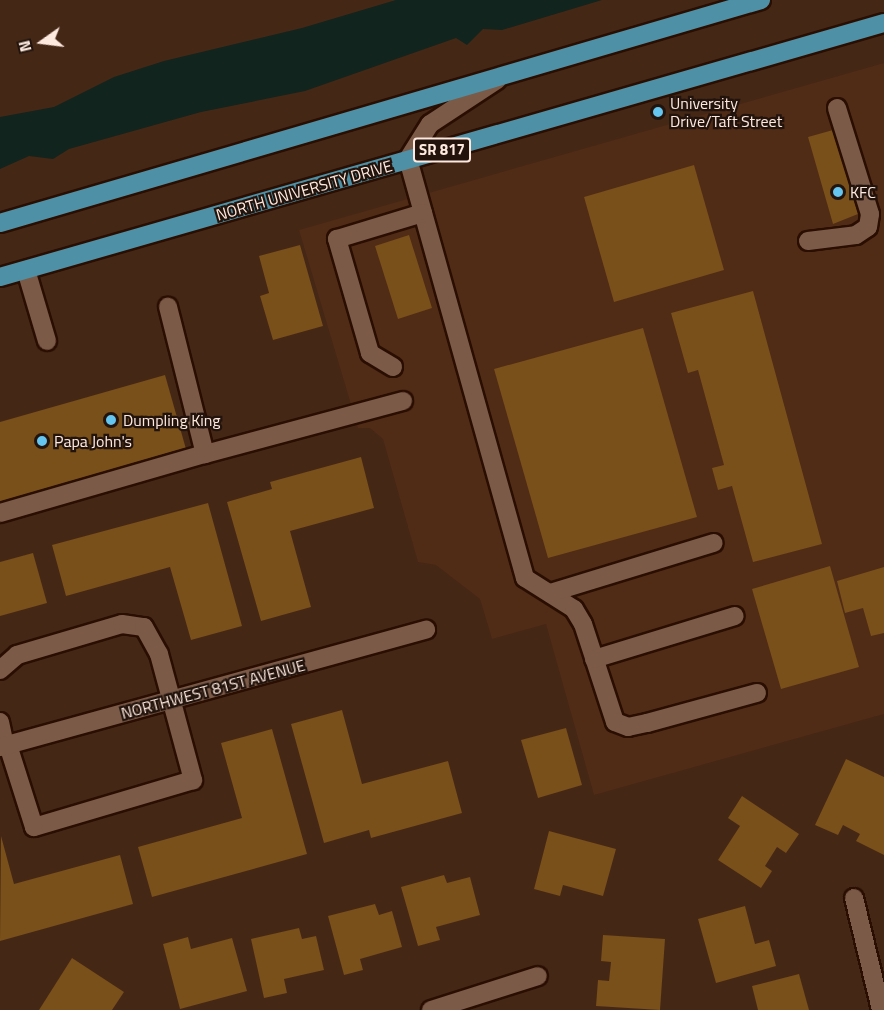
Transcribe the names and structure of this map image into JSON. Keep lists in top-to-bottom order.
{
  "streets": {
    "main road": ["SR 817", "NORTH UNIVERSITY DRIVE"],
    "street": ["NORTHWEST 81ST AVENUE"]
  },
  "places": [
    "University Drive/Taft Street",
    "KFC",
    "Dumpling King",
    "Papa John's"
  ],
  "north": "left"
}
